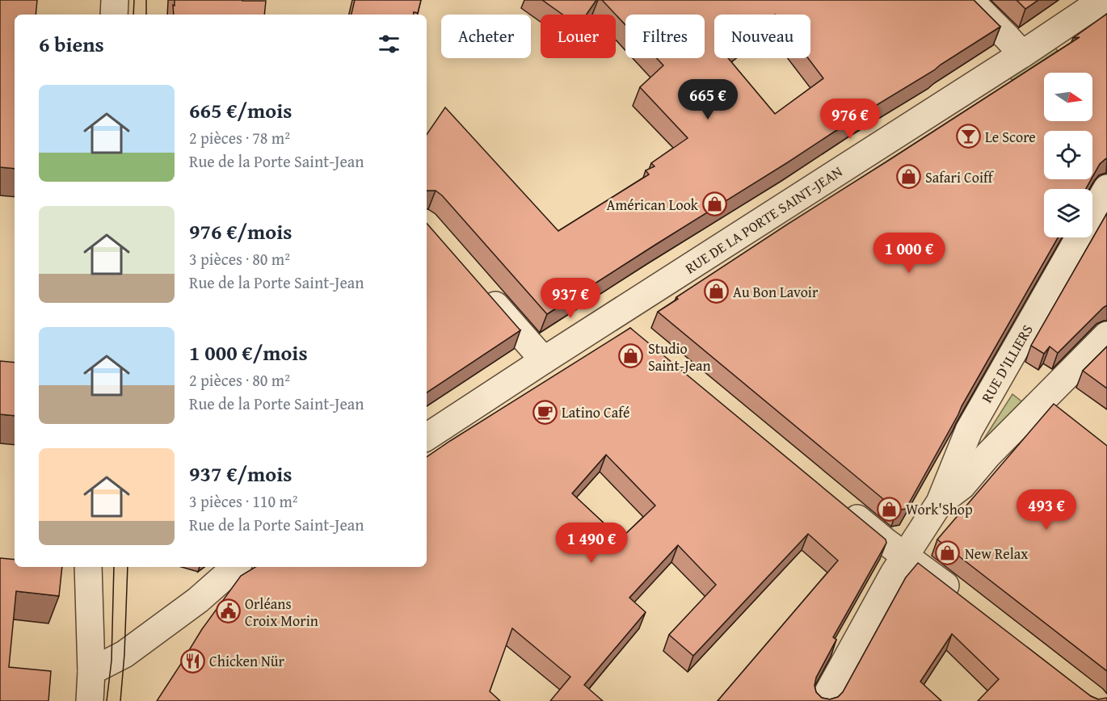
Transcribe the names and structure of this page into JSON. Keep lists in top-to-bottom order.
{
  "streets": {
    "street": ["RUE DE LA PORTE SAINT-JEAN", "RUE D'ILLIERS"]
  },
  "places": {
    "bar": ["Le Score"],
    "shop": [
      "Safari Coiff",
      "Américan Look",
      "Au Bon Lavoir",
      "Studio Saint-Jean",
      "Work'Shop",
      "New Relax"
    ],
    "cafe": ["Latino Café"],
    "public building": ["Orléans Croix Morin"],
    "restaurant": ["Chicken Nür"]
  },
  "north": "right",
  "page": {
    "chip": [
      "Acheter",
      "Louer",
      "Filtres",
      "Nouveau"
    ],
    "heading": "6 biens",
    "list": [
      {
        "name": "665 €/mois",
        "note": "2 pièces · 78 m² · Rue de la Porte Saint-Jean"
      },
      {
        "name": "976 €/mois",
        "note": "3 pièces · 80 m² · Rue de la Porte Saint-Jean"
      },
      {
        "name": "1 000 €/mois",
        "note": "2 pièces · 80 m² · Rue de la Porte Saint-Jean"
      },
      {
        "name": "937 €/mois",
        "note": "3 pièces · 110 m² · Rue de la Porte Saint-Jean"
      }
    ],
    "price": [
      "665 €",
      "976 €",
      "1 000 €",
      "937 €",
      "493 €",
      "1 490 €"
    ]
  }
}
